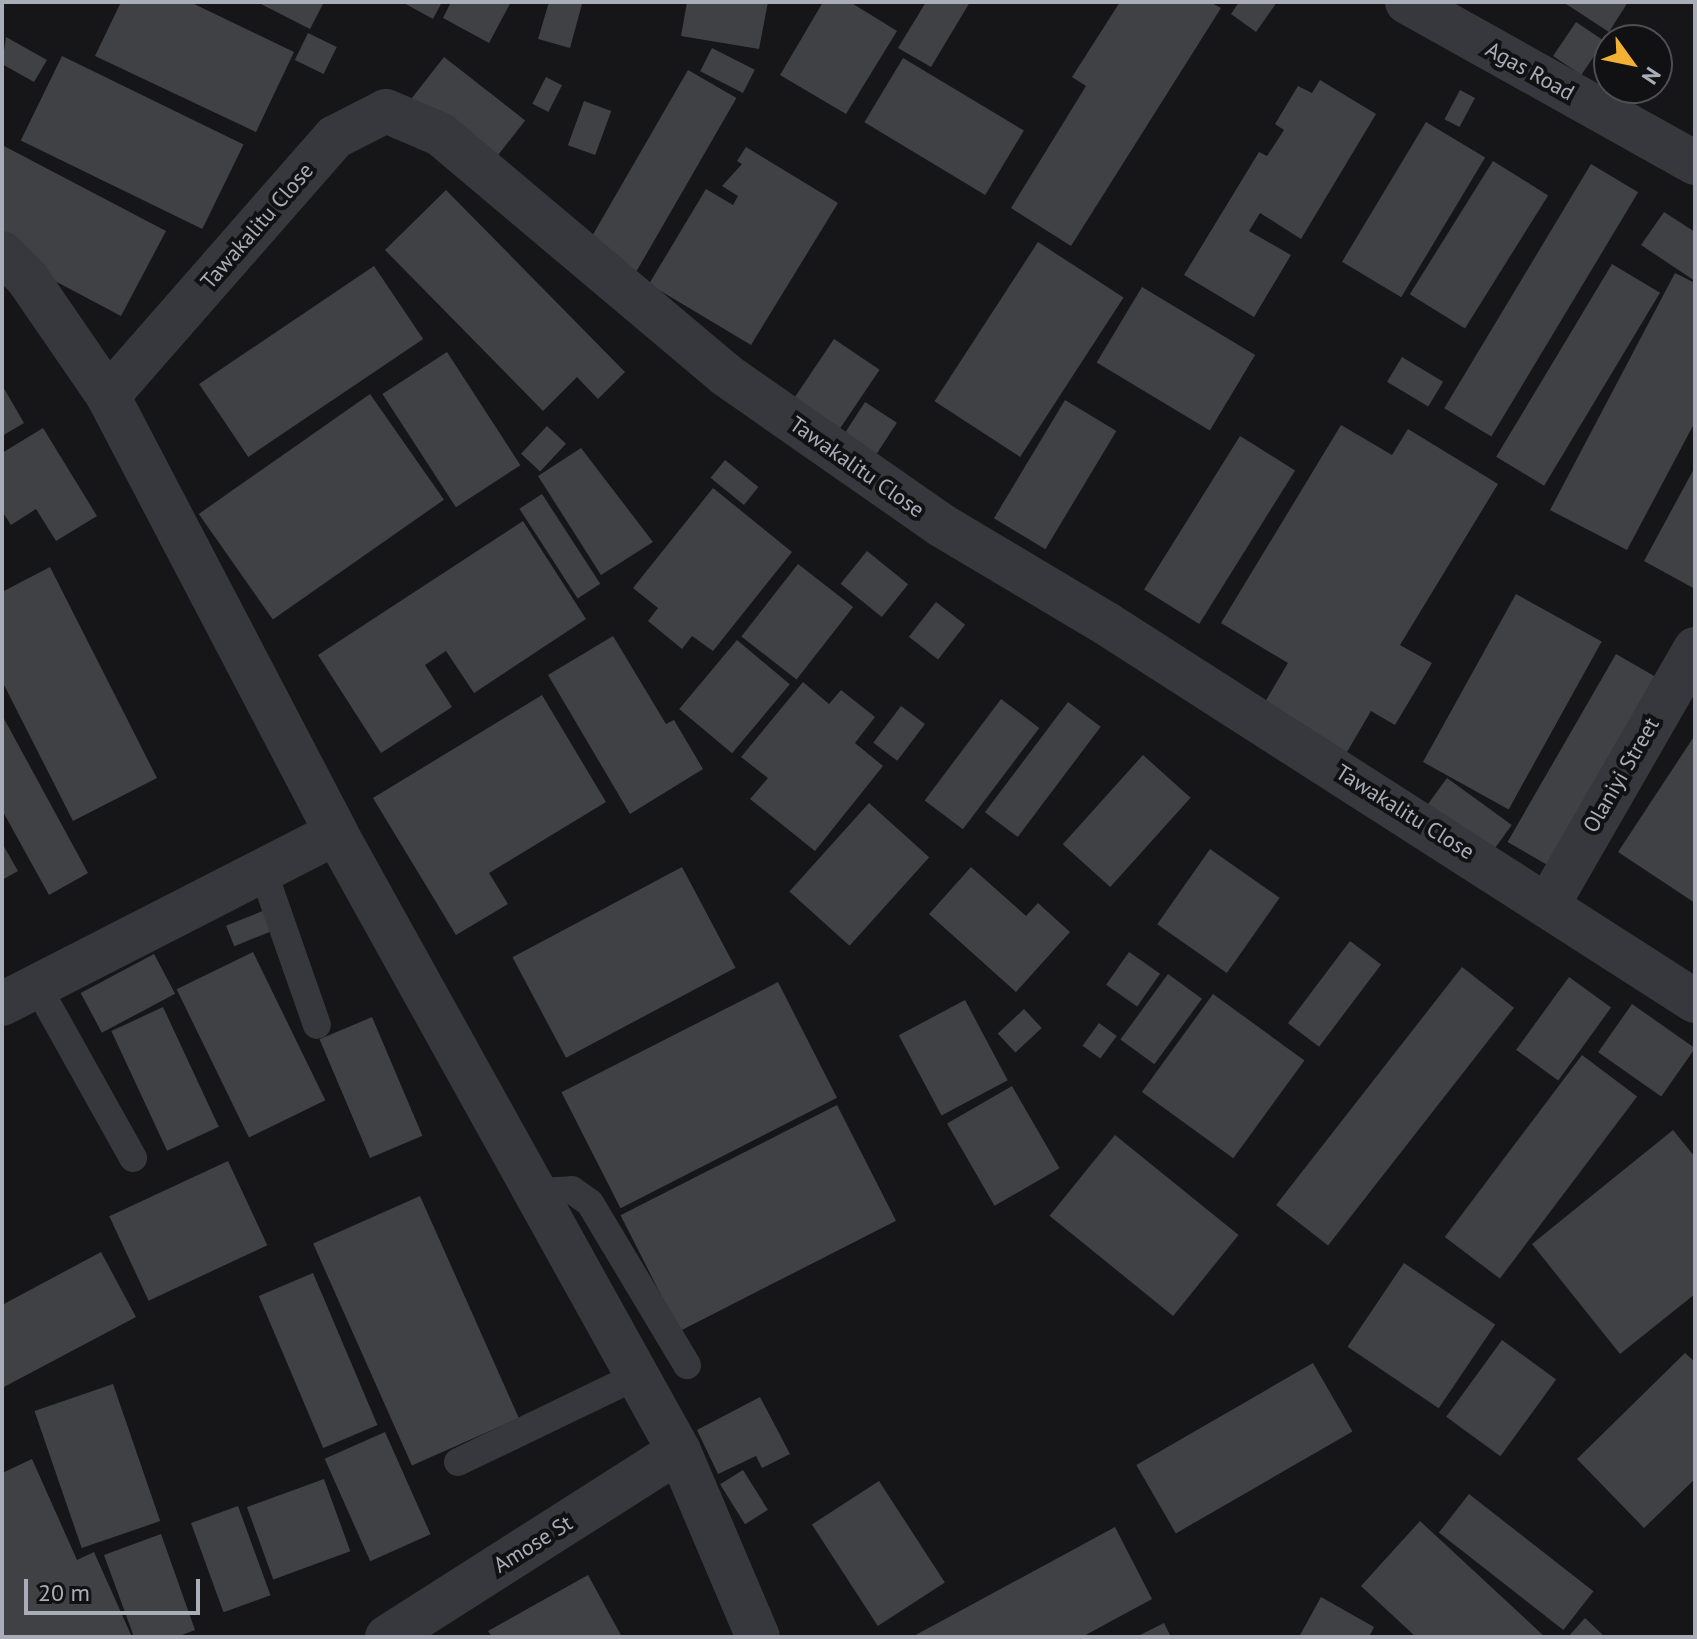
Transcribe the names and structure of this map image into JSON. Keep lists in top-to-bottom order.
{
  "streets": {
    "street": [
      "Agas Road",
      "Tawakalitu Close",
      "Olaniyi Street",
      "Amose St"
    ]
  },
  "crossings": [
    ["Tawakalitu Close", "Olaniyi Street"]
  ],
  "scale_bar": "20 m",
  "north": "bottom right"
}
